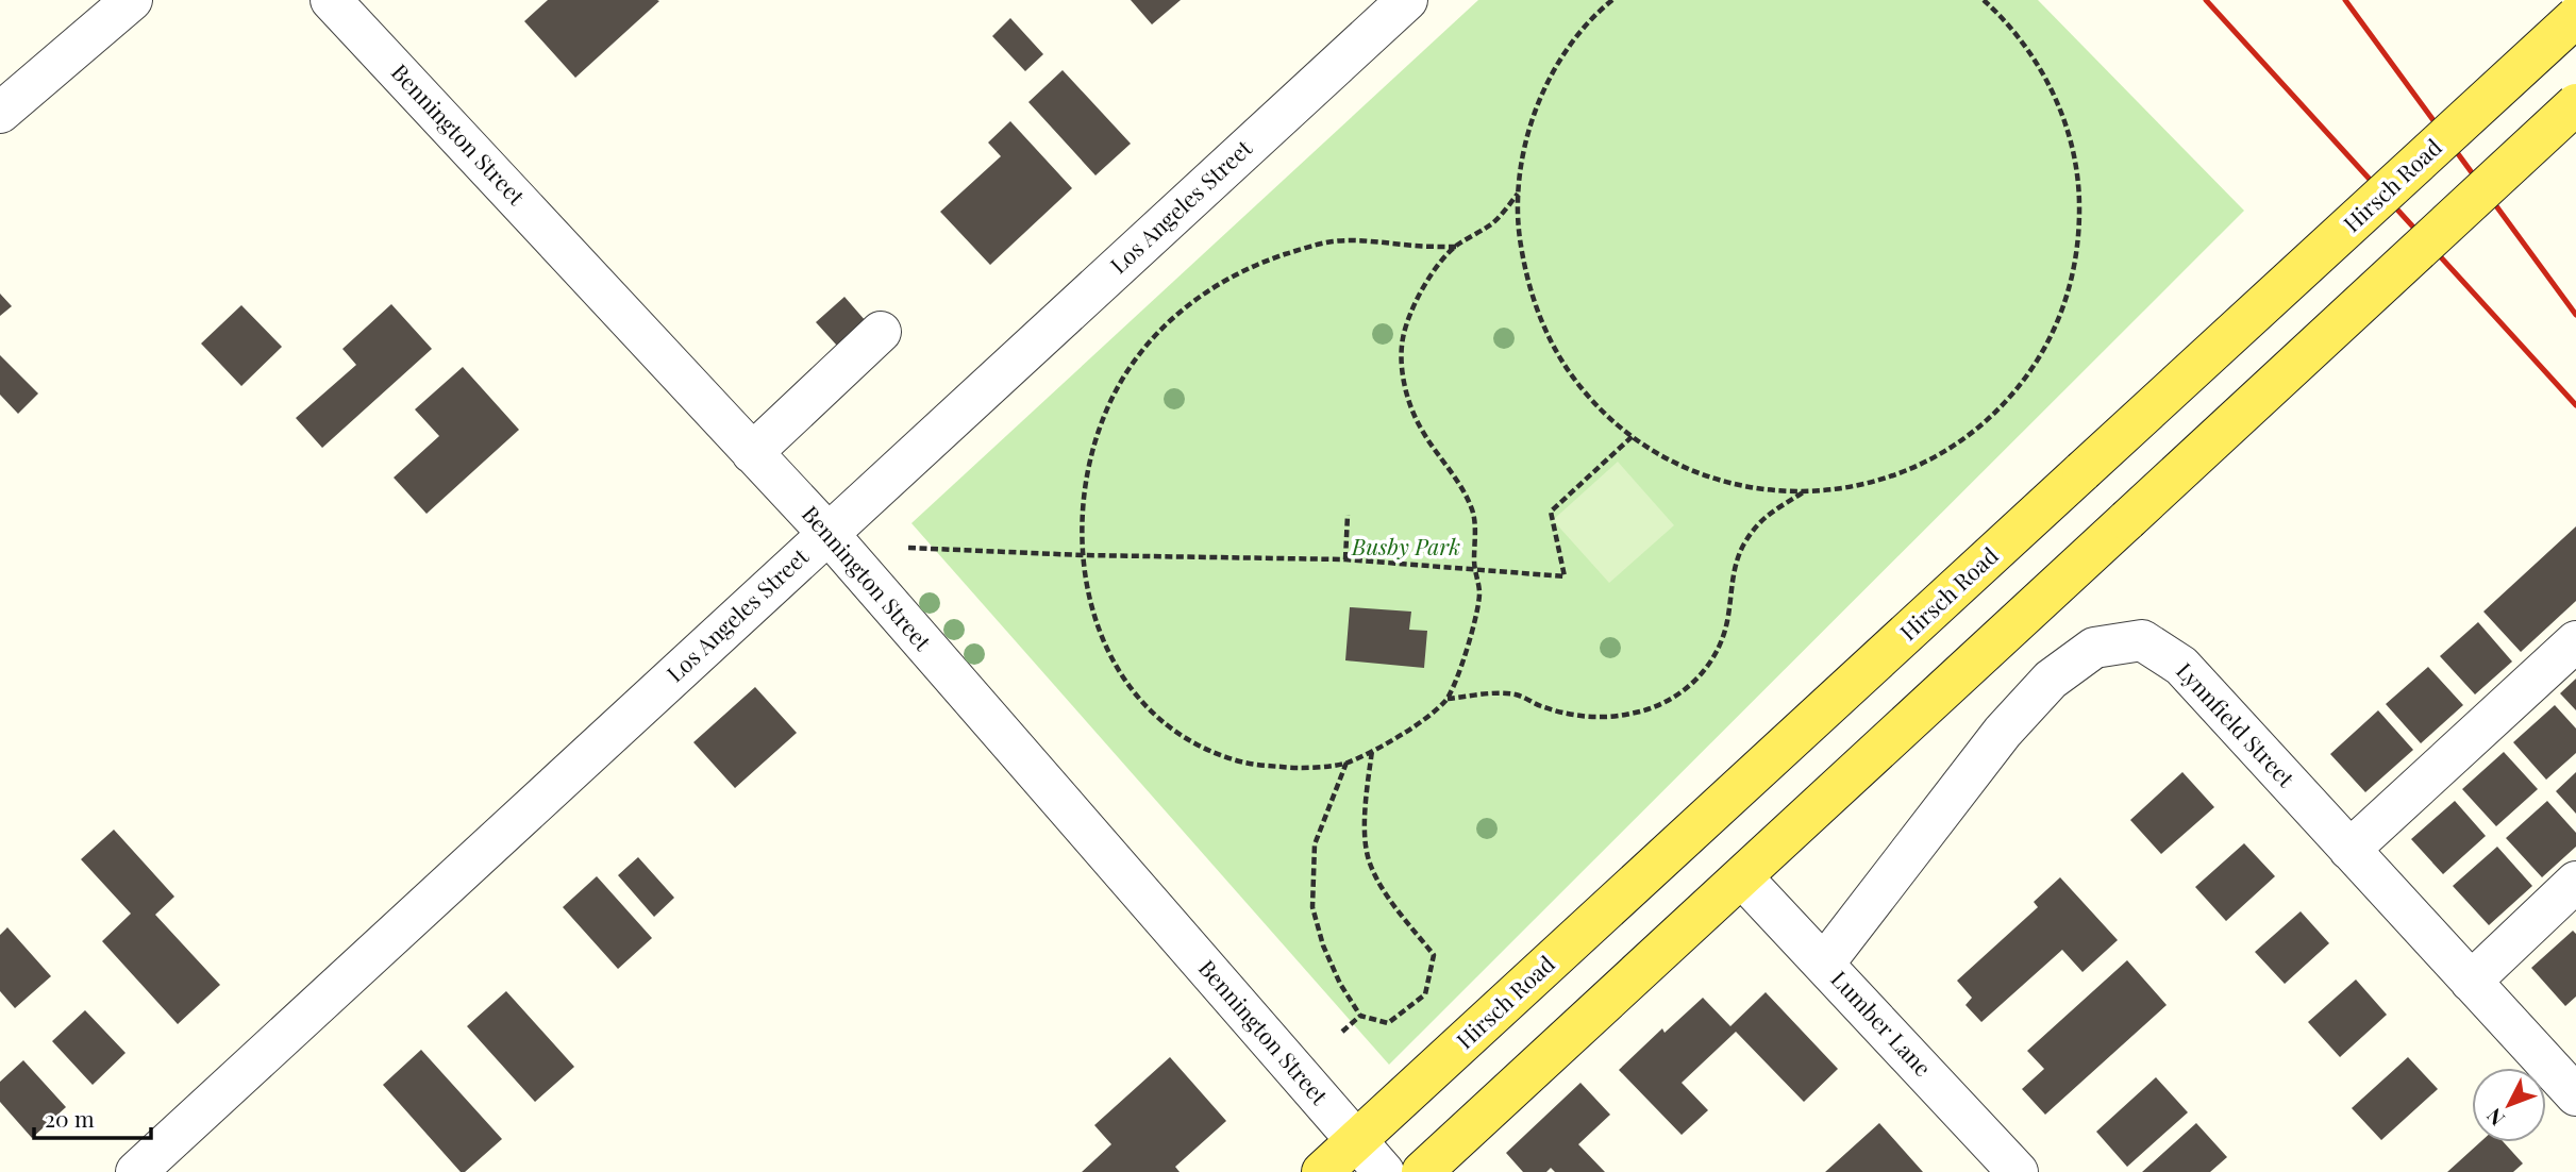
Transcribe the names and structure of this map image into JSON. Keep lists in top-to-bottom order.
{
  "streets": {
    "main road": ["Hirsch Road"],
    "street": [
      "Bennington Street",
      "Los Angeles Street",
      "Lynnfield Street",
      "Lumber Lane"
    ]
  },
  "crossings": [
    ["Bennington Street", "Hirsch Road"],
    ["Bennington Street", "Los Angeles Street"],
    ["Lynnfield Street", "Lumber Lane"]
  ],
  "parks": ["Busby Park"],
  "scale_bar": "20 m",
  "north": "bottom left"
}
